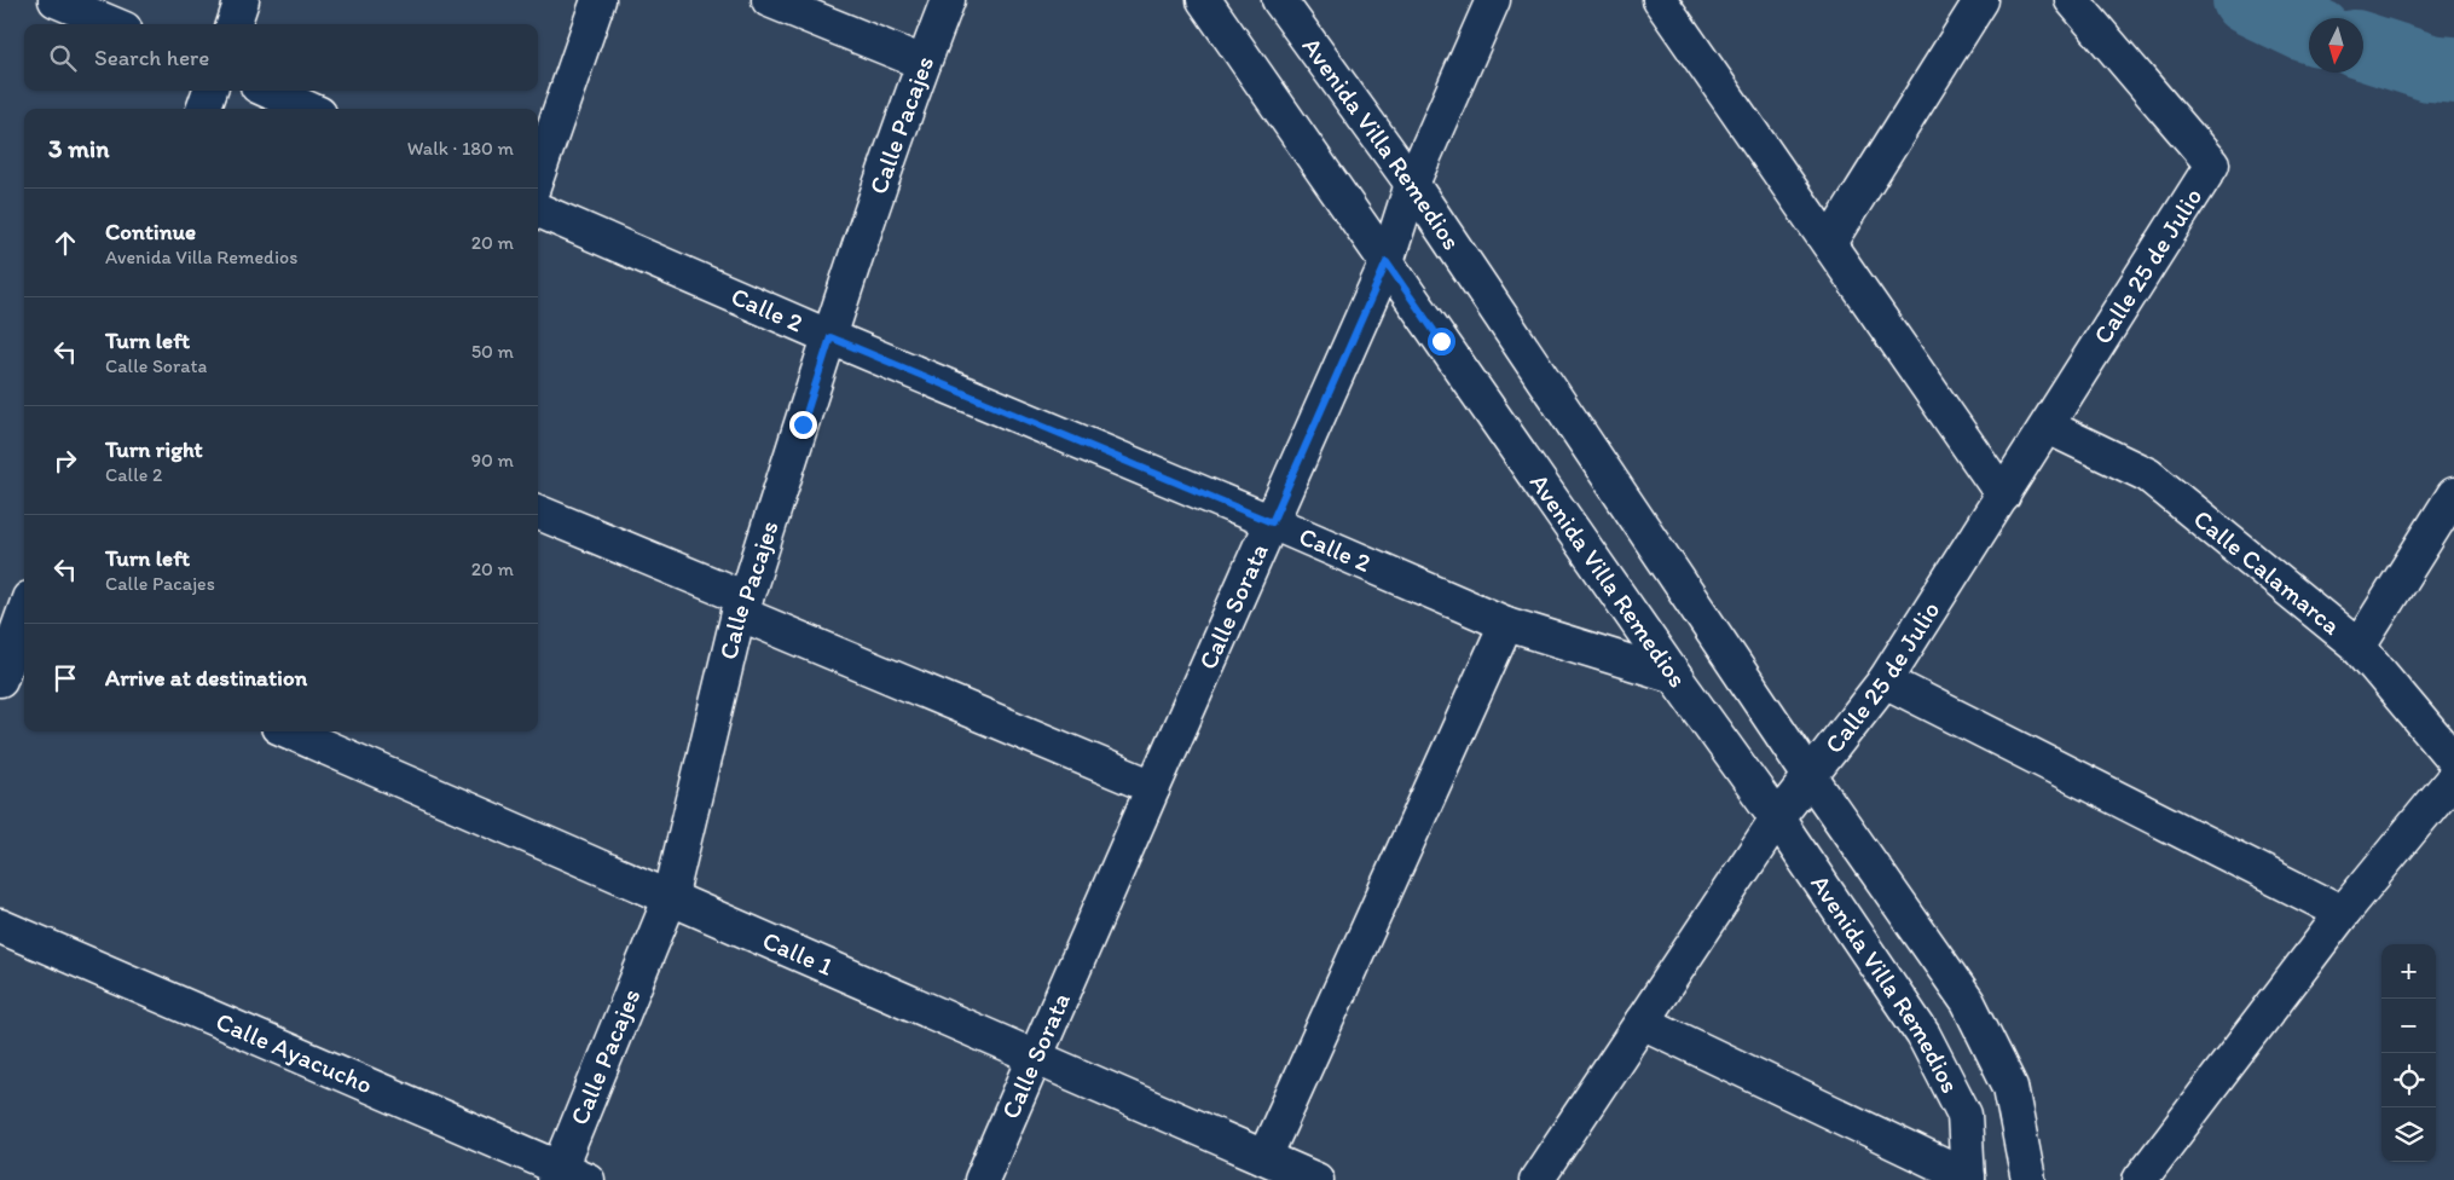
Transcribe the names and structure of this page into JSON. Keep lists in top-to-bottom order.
{
  "streets": {
    "street": [
      "Calle Pacajes",
      "Avenida Villa Remedios",
      "Calle 25 de Julio",
      "Calle 2",
      "Calle Calamarca",
      "Calle Sorata",
      "Calle 1",
      "Calle Ayacucho"
    ]
  },
  "crossings": [
    ["Calle Pacajes", "Calle 2"],
    ["Calle Pacajes", "Calle 1"],
    ["Calle Pacajes", "Calle Ayacucho"],
    ["Avenida Villa Remedios", "Calle 25 de Julio"],
    ["Avenida Villa Remedios", "Calle 2"],
    ["Avenida Villa Remedios", "Calle Sorata"],
    ["Calle 25 de Julio", "Calle Calamarca"],
    ["Calle 2", "Calle Sorata"],
    ["Calle Sorata", "Calle 1"]
  ],
  "north": "bottom",
  "page": {
    "search": "Search here",
    "heading": ["3 min", "Walk · 180 m"],
    "list": [
      ["Continue", "Avenida Villa Remedios", "20 m"],
      ["Turn left", "Calle Sorata", "50 m"],
      ["Turn right", "Calle 2", "90 m"],
      ["Turn left", "Calle Pacajes", "20 m"],
      "Arrive at destination"
    ],
    "map_buttons": ["+", "−"]
  }
}
